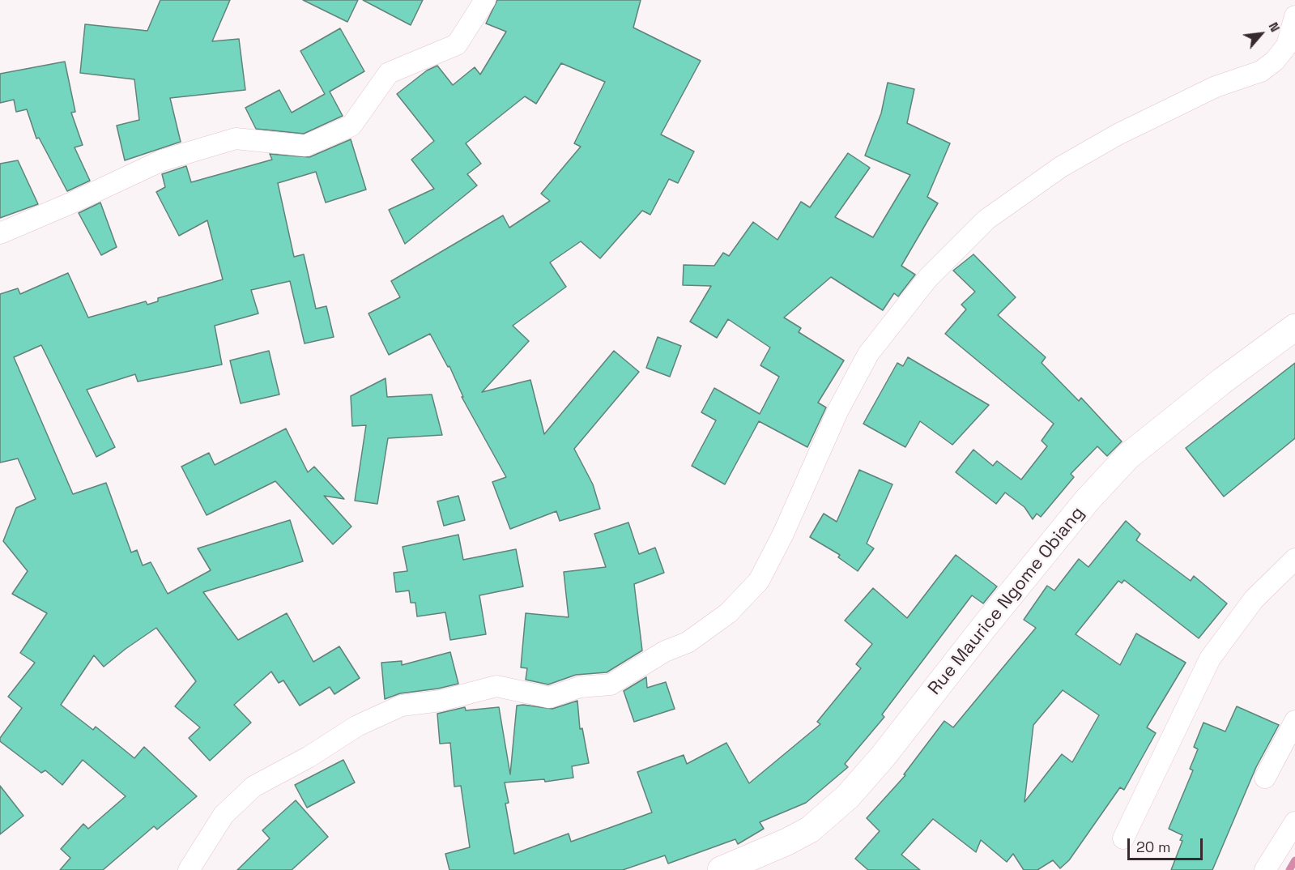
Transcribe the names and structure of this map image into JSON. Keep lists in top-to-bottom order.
{
  "streets": {
    "street": ["Rue Maurice Ngome Obiang"]
  },
  "scale_bar": "20 m",
  "north": "top right"
}
